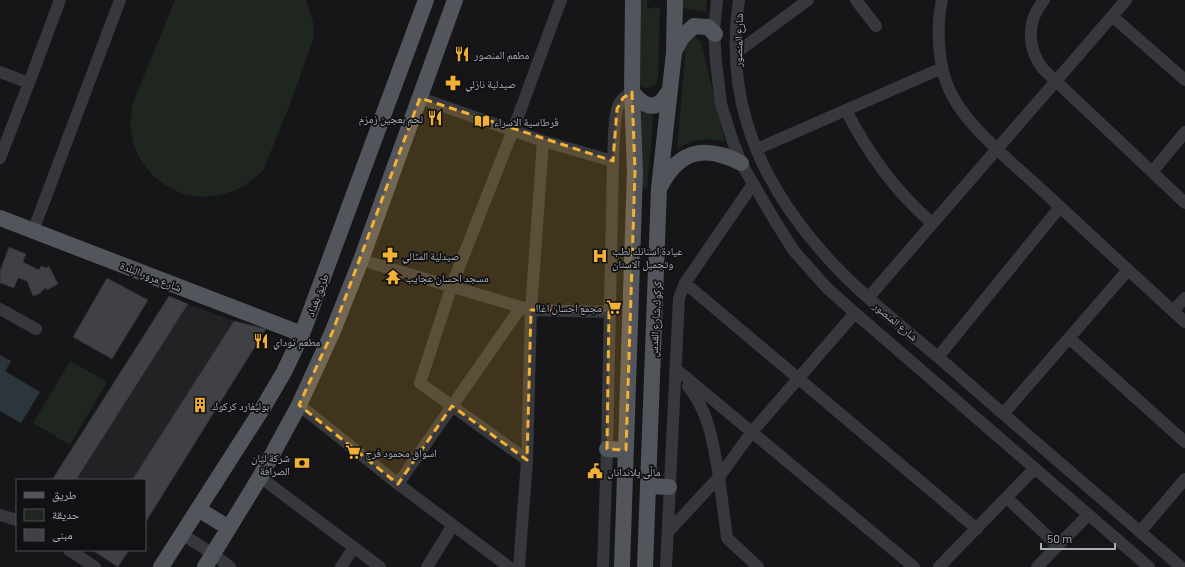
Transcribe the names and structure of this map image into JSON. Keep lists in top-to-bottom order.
{
  "streets": {
    "main road": ["شارع مرور البلدة", "طريق بغداد", "كركوك,شارع القدس"],
    "street": ["شارع المنصور"]
  },
  "crossings": [
    ["شارع مرور البلدة", "طريق بغداد"]
  ],
  "places": {
    "restaurant": ["مطعم المنصور", "لحم بعجين زمزم", "مطعم توداي"],
    "pharmacy": ["صيدلية نازلي", "صيدلية المثالي"],
    "library": ["قرطاسية الاسراء"],
    "hospital": ["عيادة اسنانك لطب وتجميل الاسنان"],
    "temple": ["مسجد احسان عجايب"],
    "supermarket": ["مجمع احسان اغاا", "اسواق محمود فرج"],
    "building": ["بوليفارد كركوك"],
    "bank": ["شركة ليان الصرافة"],
    "public building": ["ماڵی پلاندانان"]
  },
  "legend": ["طريق", "حديقة", "مبنى"],
  "scale_bar": "50 m"
}
